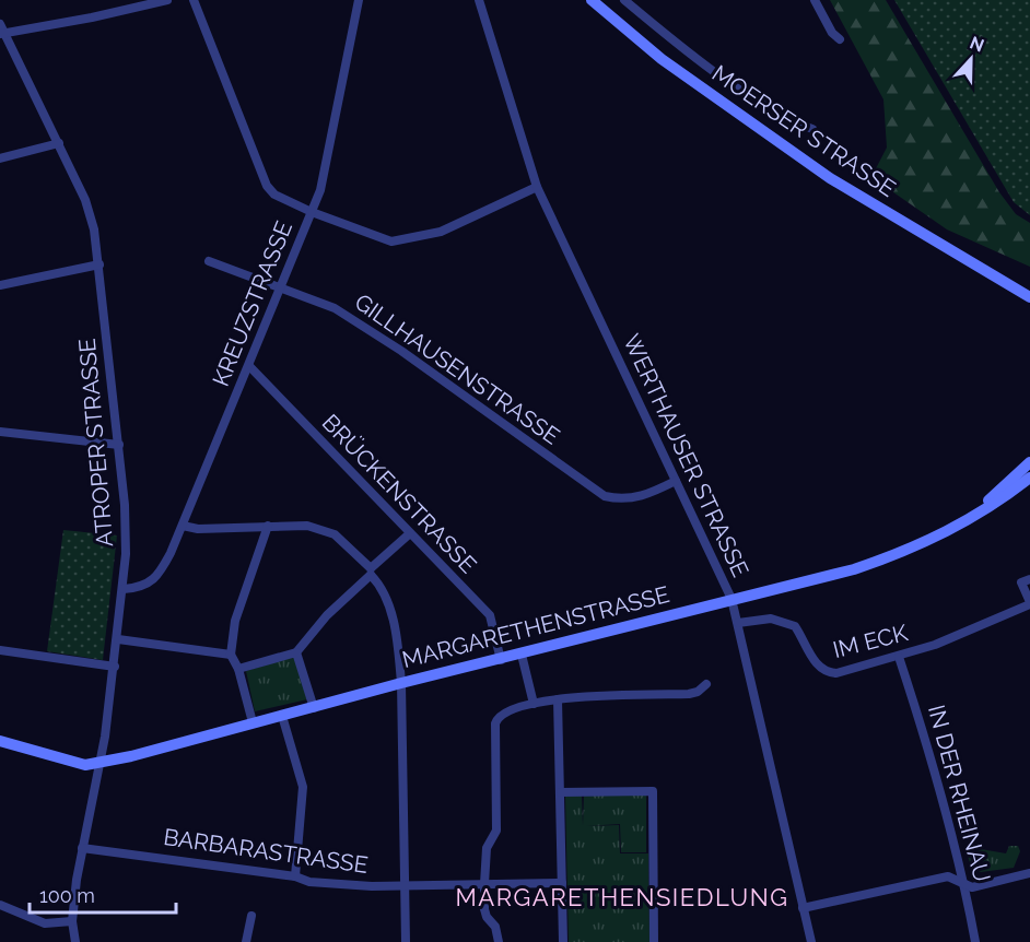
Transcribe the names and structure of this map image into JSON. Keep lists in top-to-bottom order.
{
  "streets": {
    "main road": ["MOERSER STRASSE", "MARGARETHENSTRASSE"],
    "street": [
      "KREUZSTRASSE",
      "GILLHAUSENSTRASSE",
      "ATROPER STRASSE",
      "WERTHAUSER STRASSE",
      "BRÜCKENSTRASSE",
      "IM ECK",
      "IN DER RHEINAU",
      "BARBARASTRASSE"
    ]
  },
  "crossings": [
    ["KREUZSTRASSE", "GILLHAUSENSTRASSE"],
    ["KREUZSTRASSE", "ATROPER STRASSE"],
    ["KREUZSTRASSE", "BRÜCKENSTRASSE"],
    ["GILLHAUSENSTRASSE", "WERTHAUSER STRASSE"],
    ["ATROPER STRASSE", "MARGARETHENSTRASSE"],
    ["ATROPER STRASSE", "BARBARASTRASSE"],
    ["WERTHAUSER STRASSE", "MARGARETHENSTRASSE"],
    ["WERTHAUSER STRASSE", "IM ECK"],
    ["BRÜCKENSTRASSE", "MARGARETHENSTRASSE"],
    ["IM ECK", "IN DER RHEINAU"]
  ],
  "districts": ["MARGARETHENSIEDLUNG"],
  "scale_bar": "100 m",
  "north": "top"
}
